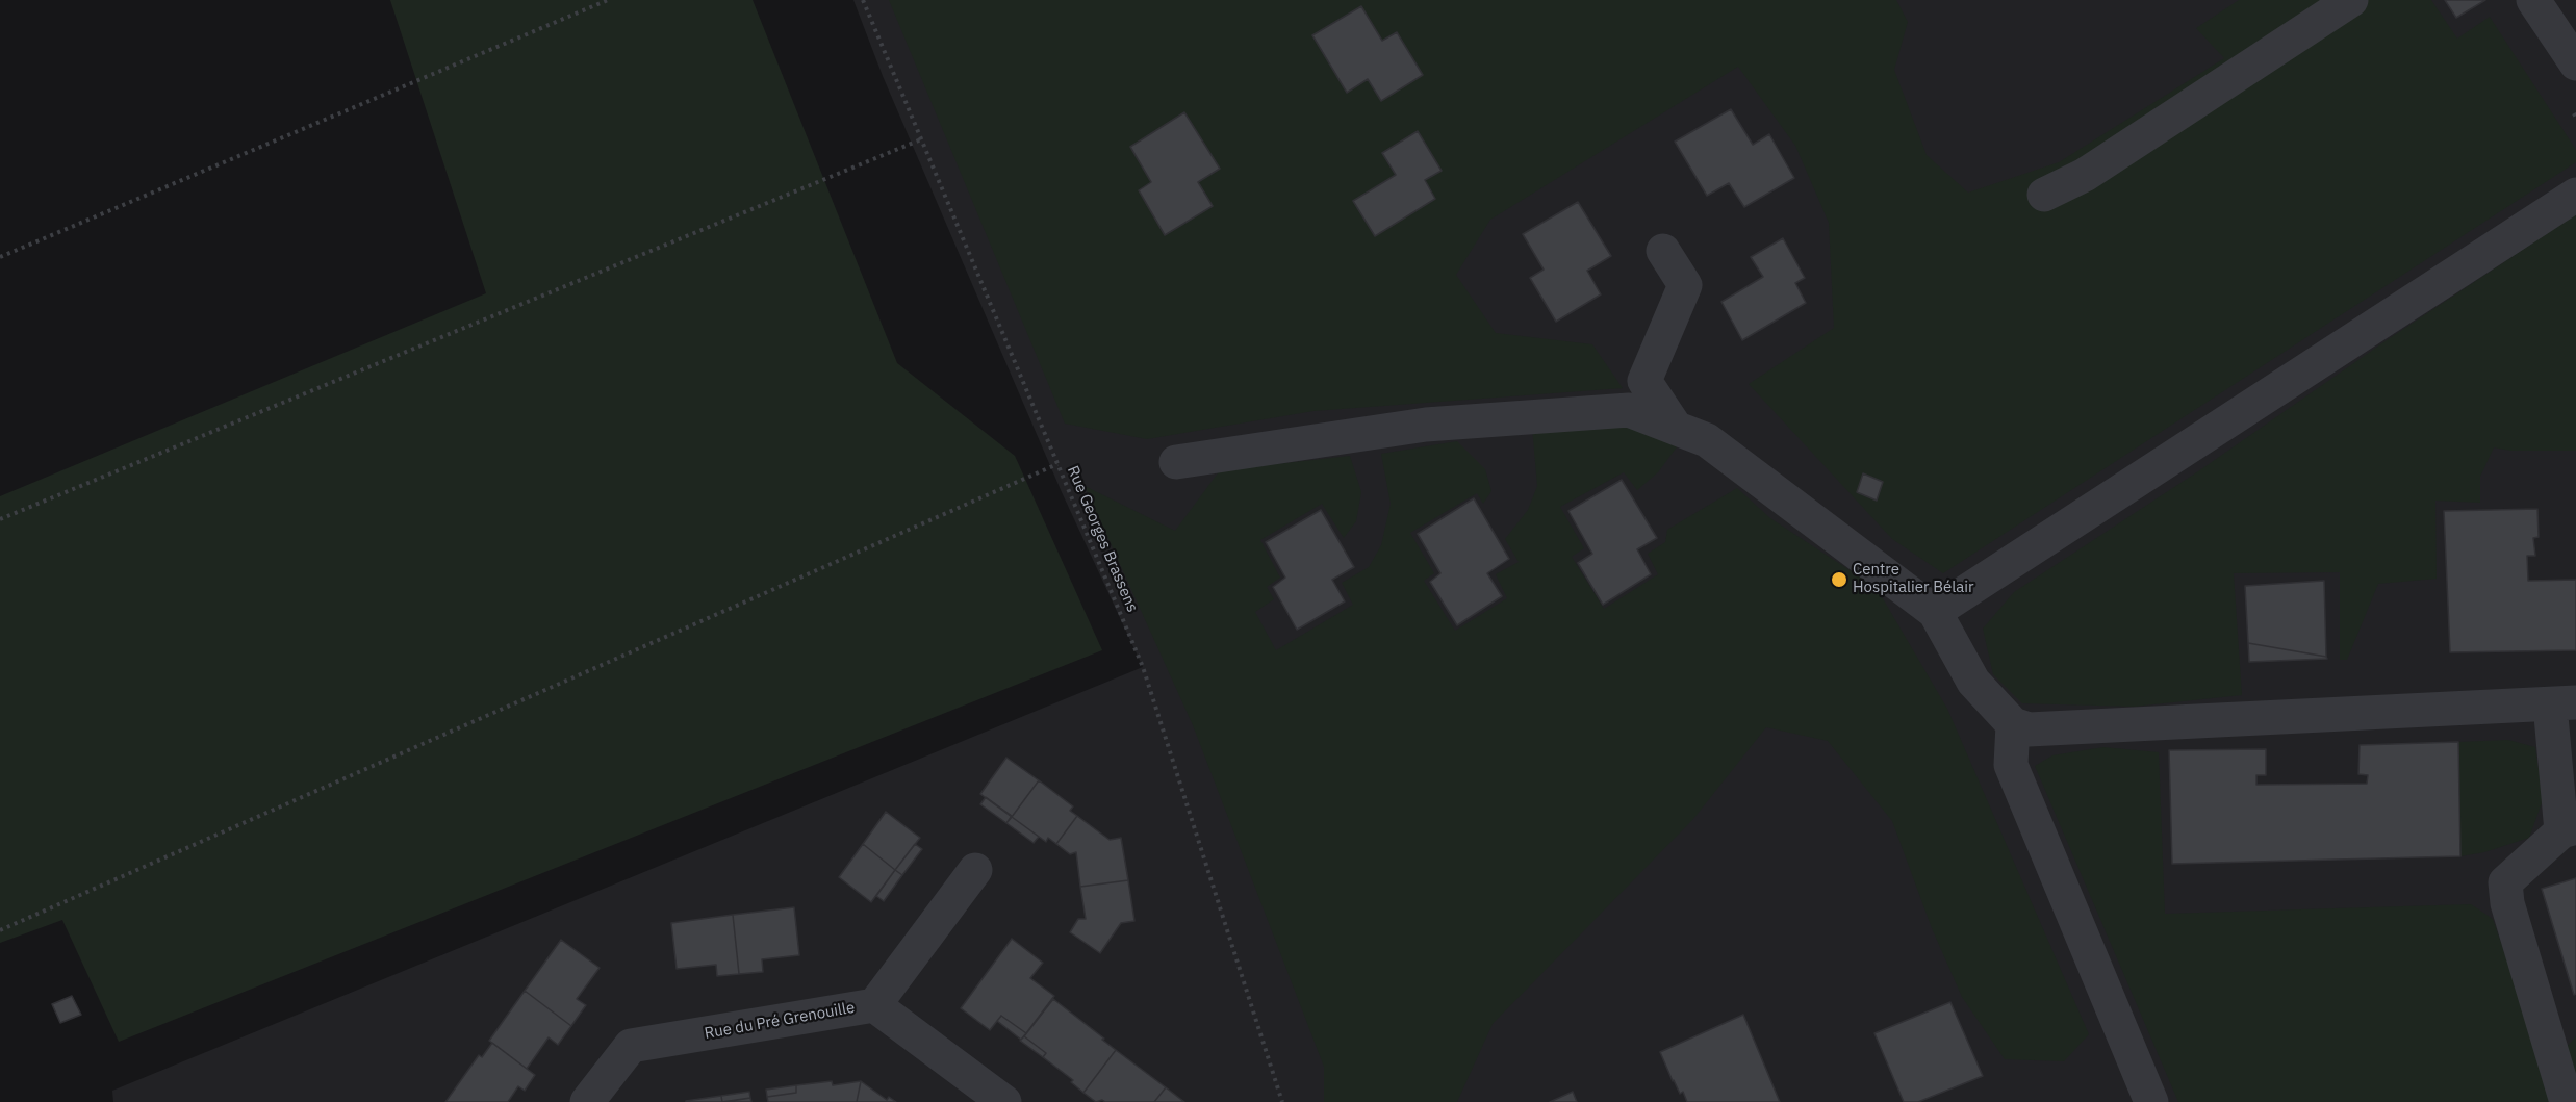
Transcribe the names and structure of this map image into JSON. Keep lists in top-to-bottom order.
{
  "streets": {
    "street": ["Rue du Pré Grenouille"],
    "path": ["Rue Georges Brassens"]
  },
  "places": ["Centre Hospitalier Bélair"]
}
